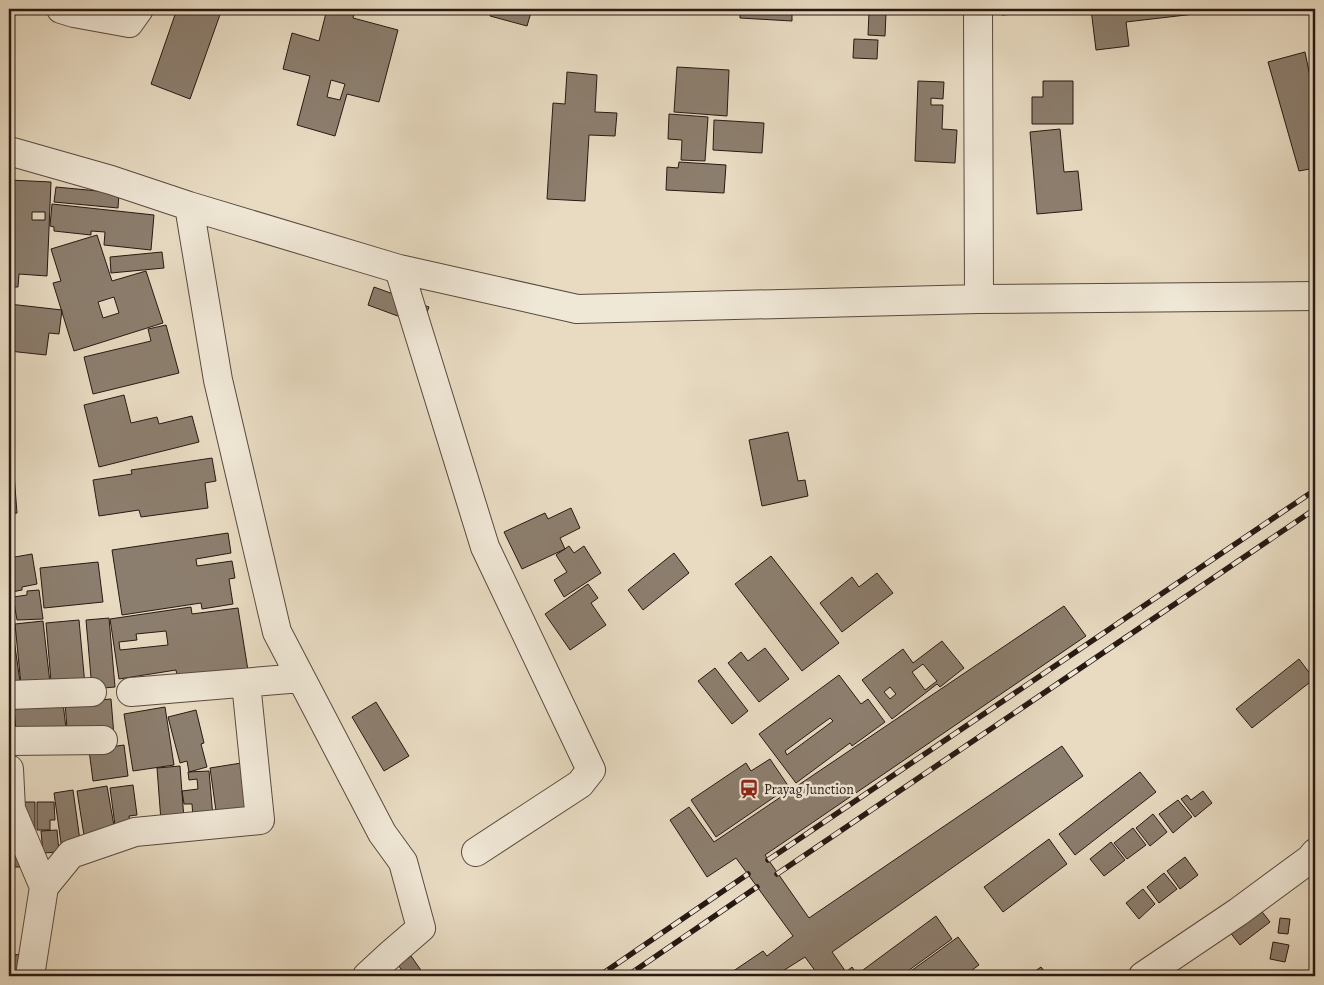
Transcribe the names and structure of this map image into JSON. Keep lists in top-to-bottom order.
{
  "places": {
    "station": ["Prayag Junction"]
  }
}
